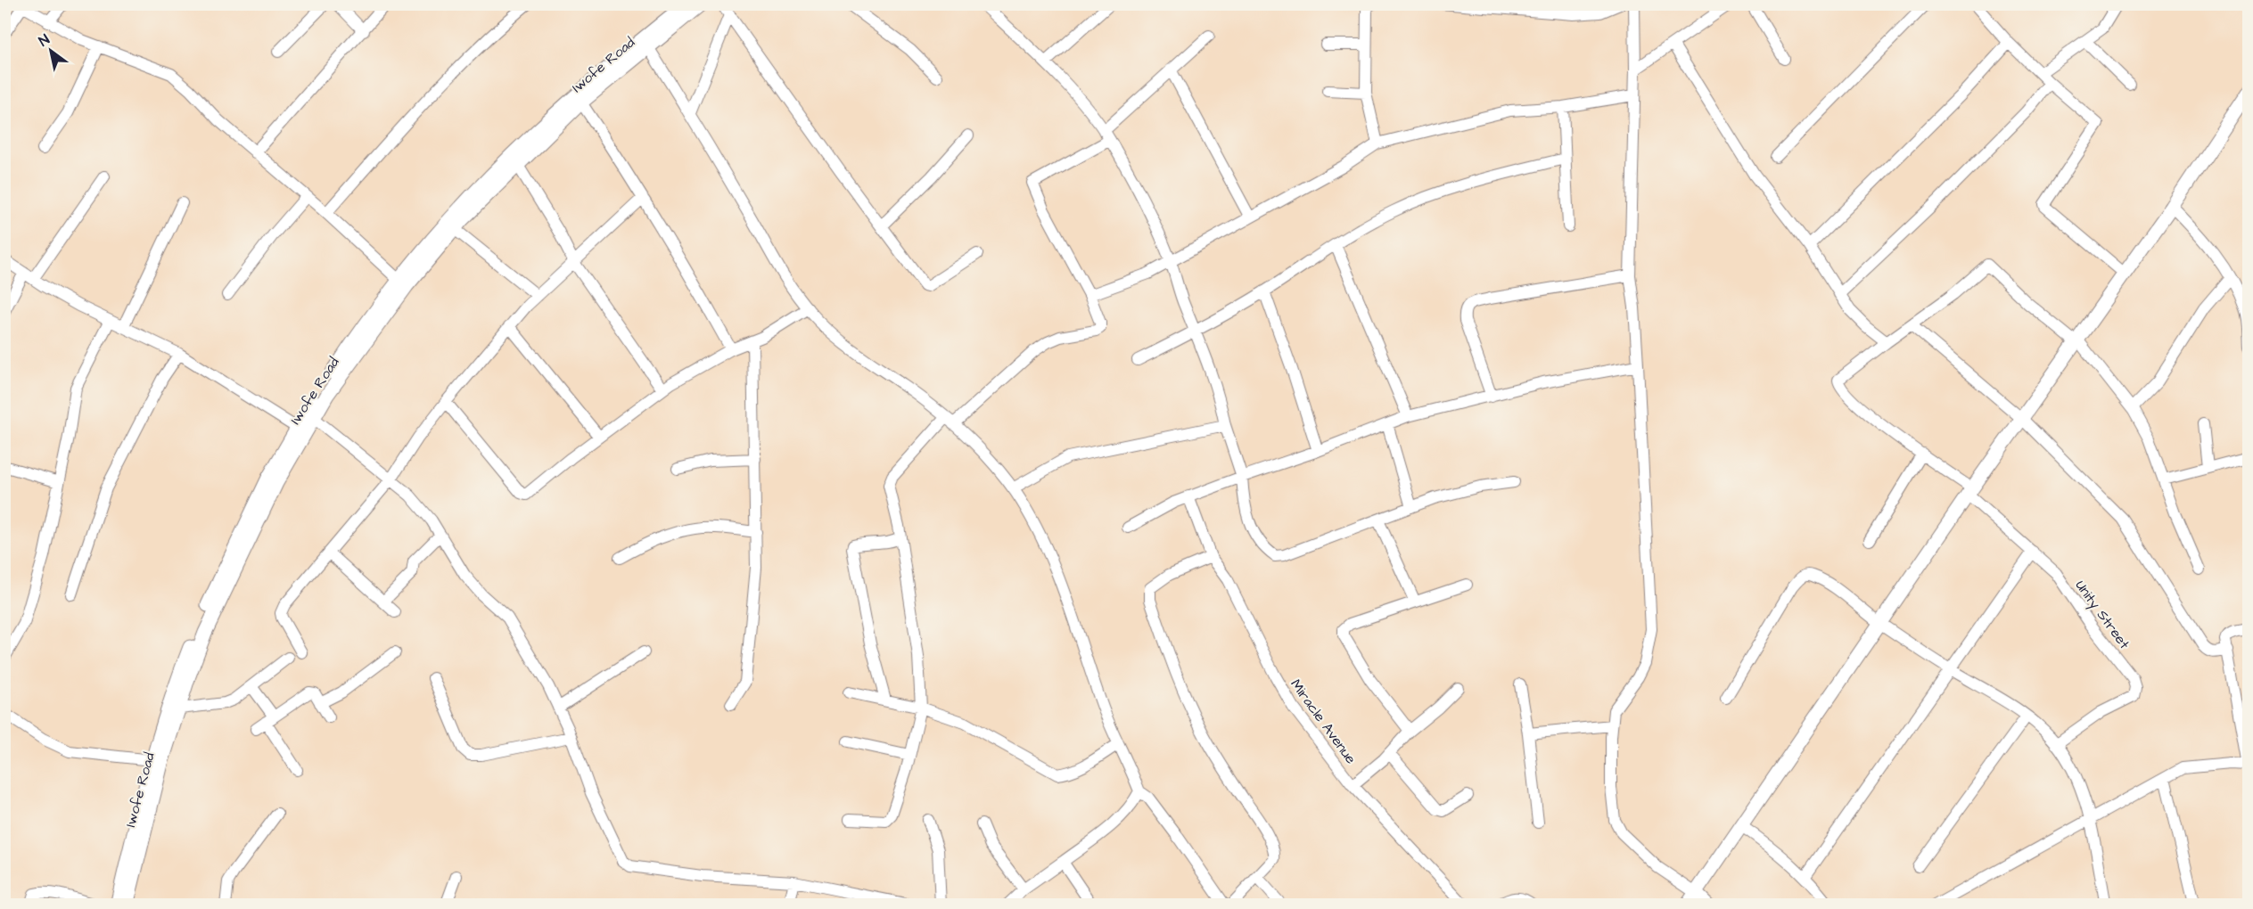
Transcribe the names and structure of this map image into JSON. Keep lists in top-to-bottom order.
{
  "streets": {
    "street": ["Iwofe Road", "Unity Street", "Miracle Avenue"]
  },
  "north": "top left"
}
